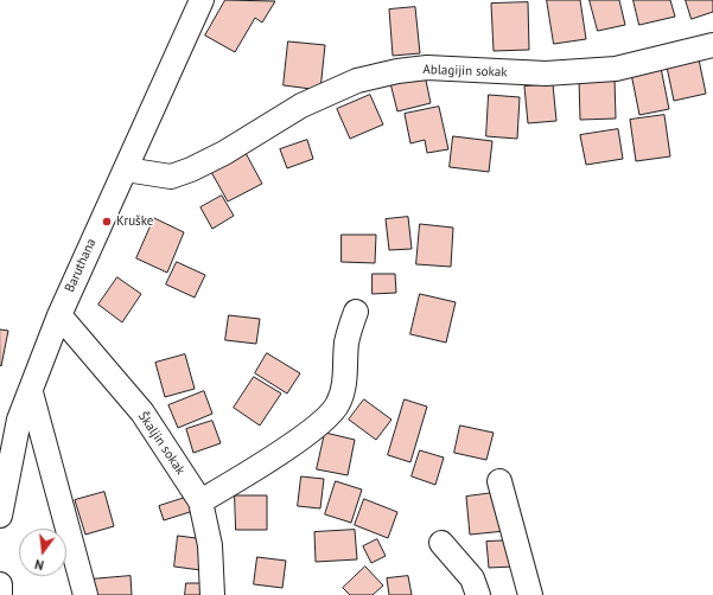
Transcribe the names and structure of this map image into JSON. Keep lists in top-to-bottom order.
{
  "streets": {
    "street": ["Ablagijin sokak", "Baruthana", "Škaljin sokak"]
  },
  "crossings": [
    ["Ablagijin sokak", "Baruthana"],
    ["Baruthana", "Škaljin sokak"]
  ],
  "places": ["Kruške"],
  "north": "bottom"
}
